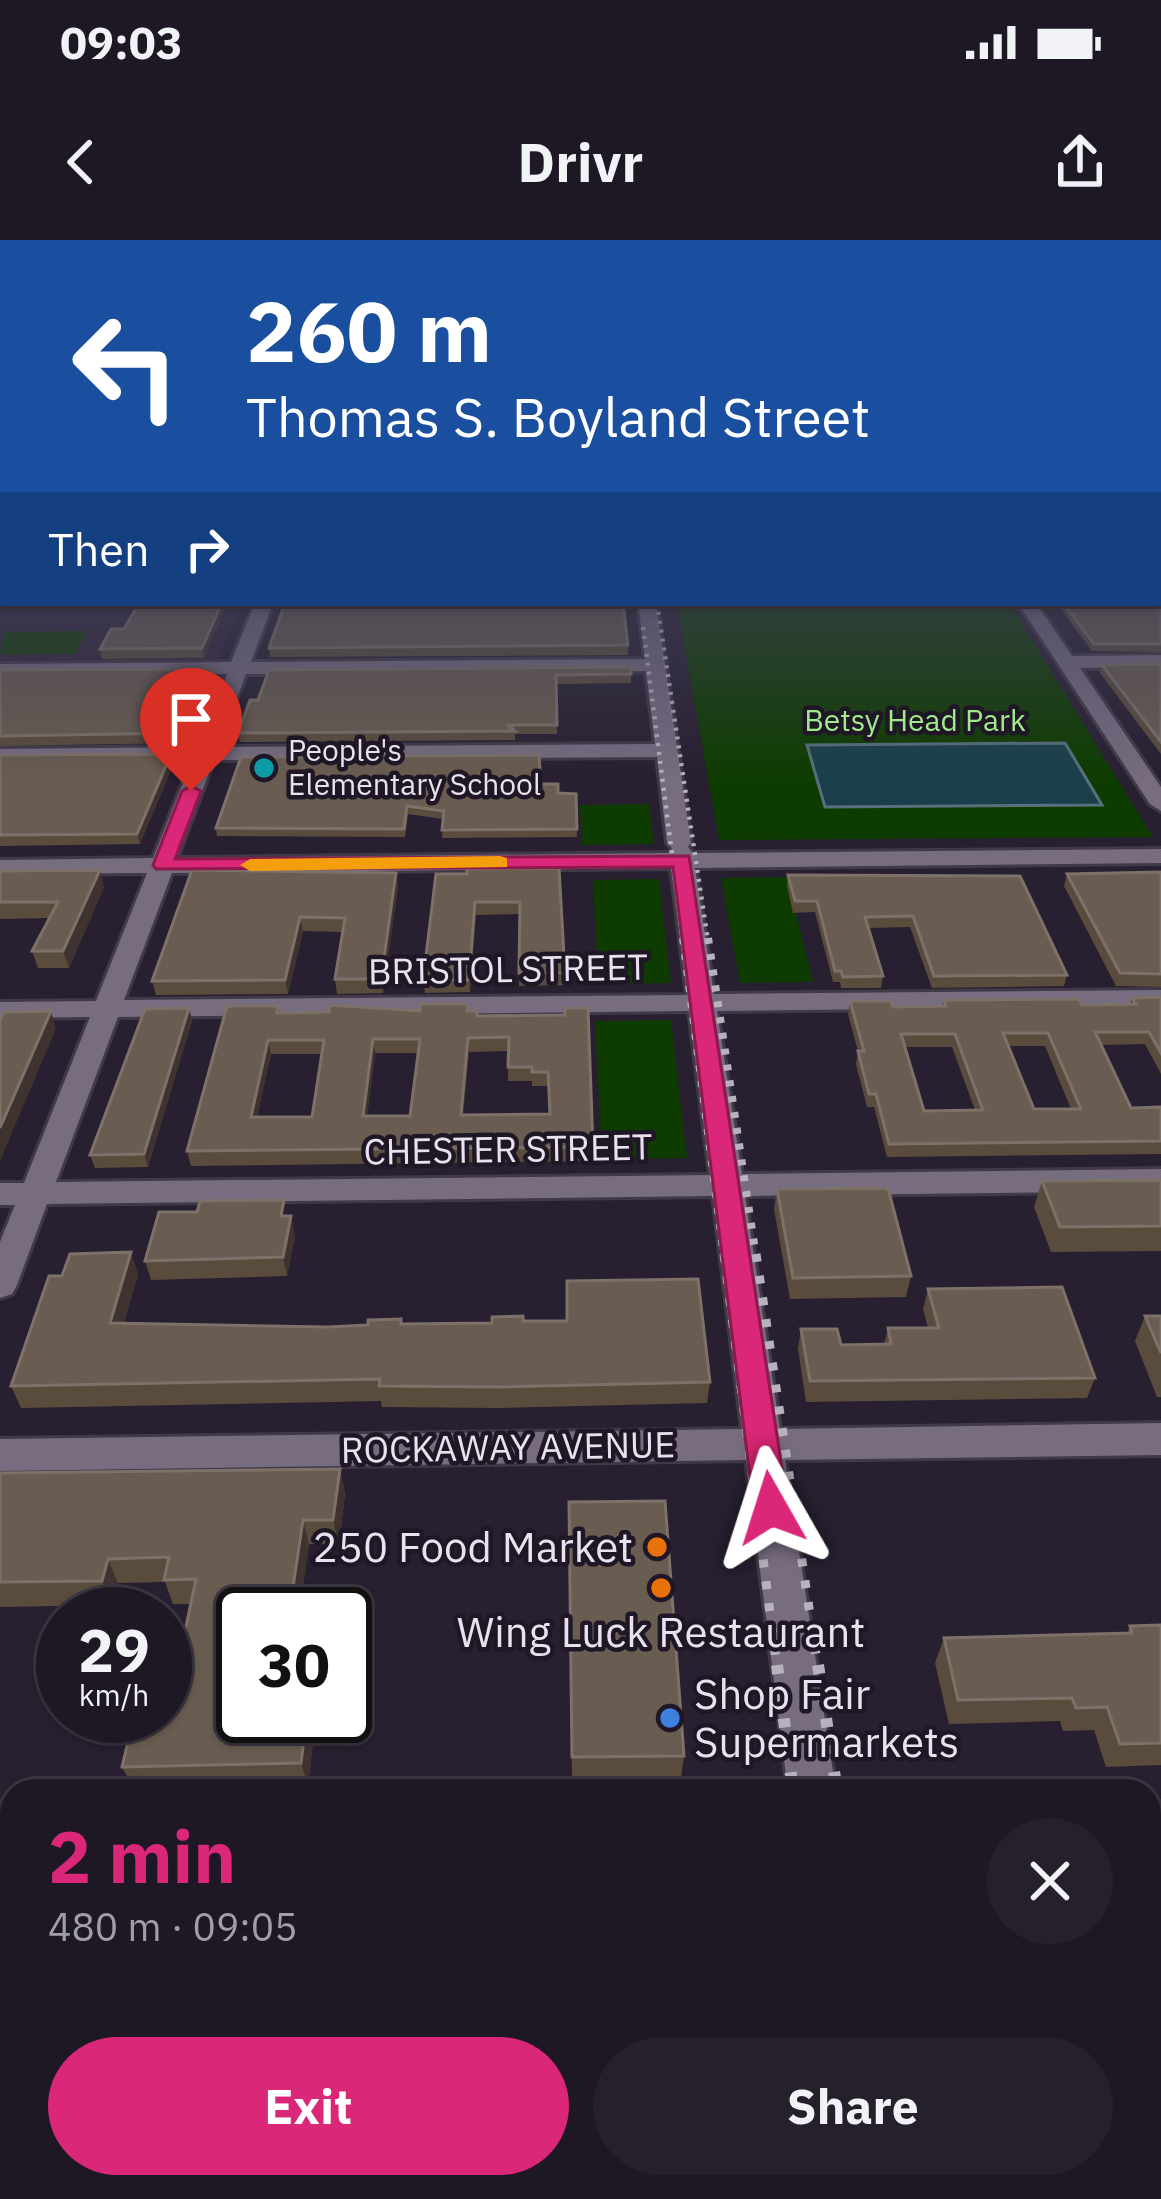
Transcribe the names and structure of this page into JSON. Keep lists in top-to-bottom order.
{
  "streets": {
    "street": ["BRISTOL STREET", "CHESTER STREET", "ROCKAWAY AVENUE"]
  },
  "parks": ["Betsy Head Park"],
  "places": [
    "People's Elementary School",
    "250 Food Market",
    "Wing Luck Restaurant",
    "Shop Fair Supermarkets"
  ],
  "page": {
    "status": "09:03",
    "header": "Drivr",
    "turn": ["260 m", "Thomas S. Boyland Street"],
    "then": "Then",
    "speed": "29 km/h",
    "limit": "30",
    "heading": ["2 min", "480 m · 09:05"],
    "buttons": ["Exit", "Share"]
  }
}
